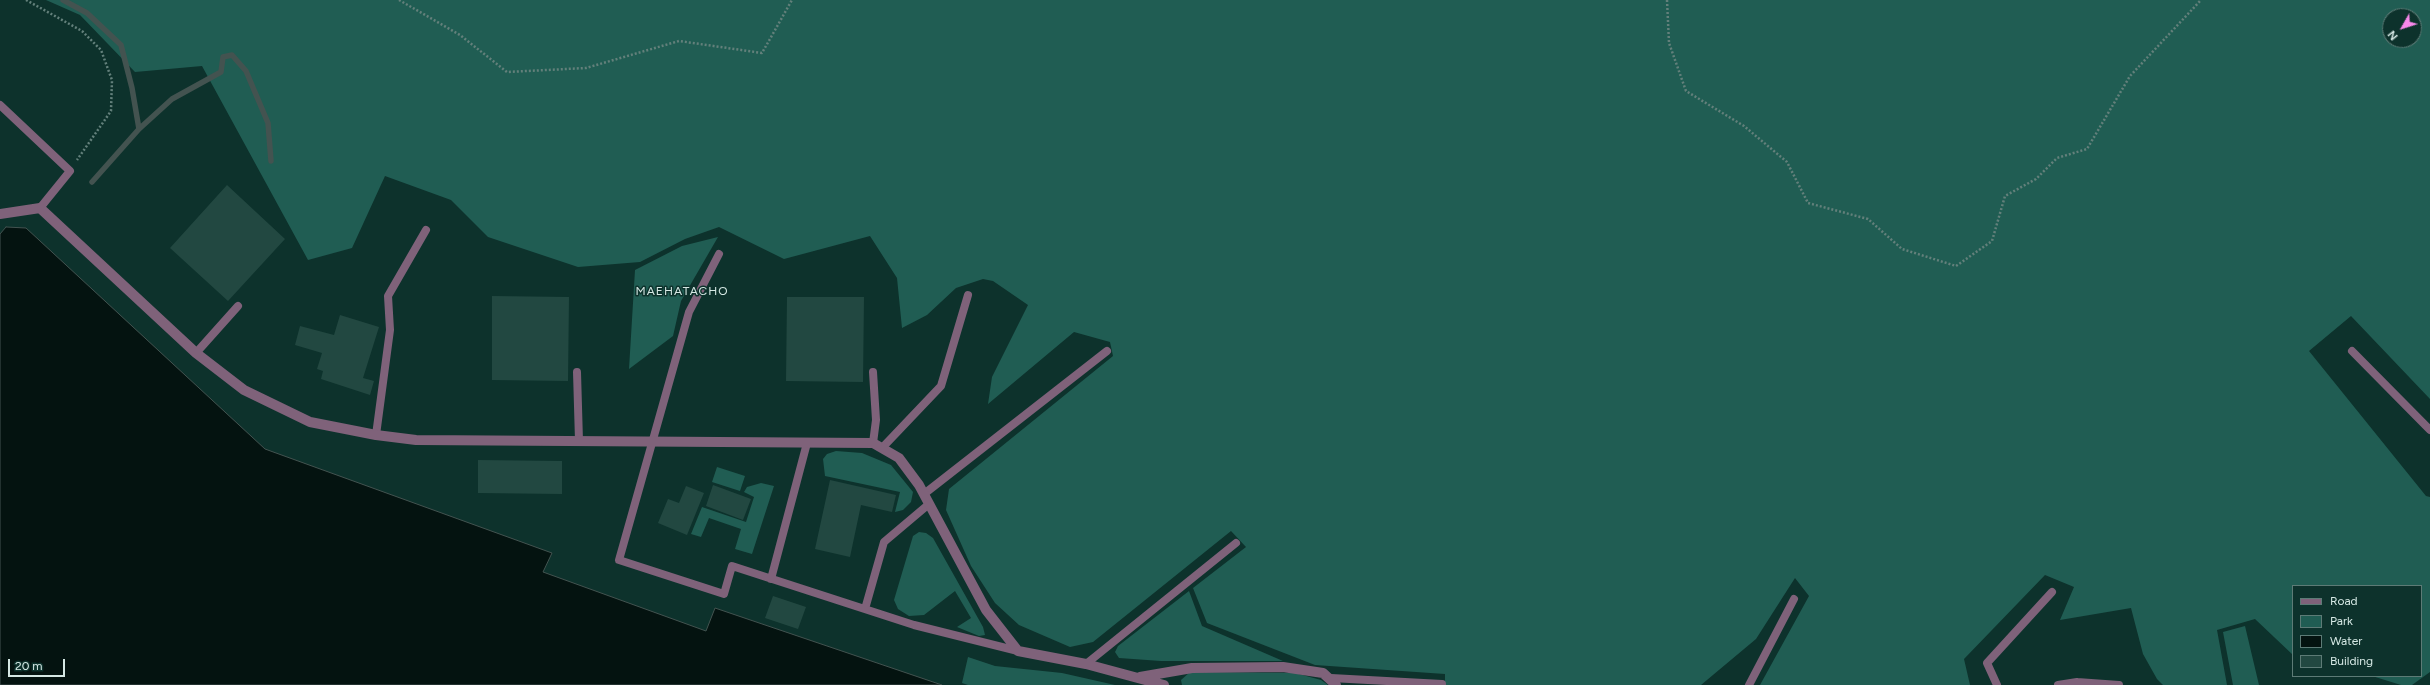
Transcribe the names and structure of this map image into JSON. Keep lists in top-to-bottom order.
{
  "districts": ["MAEHATACHO"],
  "legend": [
    "Road",
    "Park",
    "Water",
    "Building"
  ],
  "scale_bar": "20 m",
  "north": "bottom left"
}
